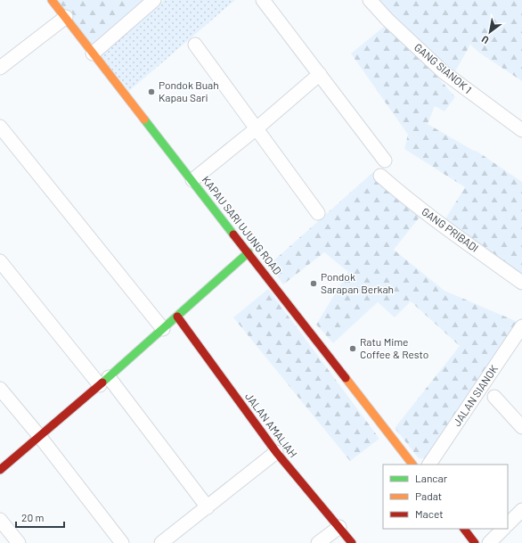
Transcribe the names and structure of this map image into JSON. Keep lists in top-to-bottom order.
{
  "streets": {
    "street": [
      "GANG SIANOK 1",
      "KAPAU SARI UJUNG ROAD",
      "GANG PRIBADI",
      "JALAN SIANOK",
      "JALAN AMALIAH"
    ]
  },
  "places": ["Pondok Buah Kapau Sari", "Pondok Sarapan Berkah", "Ratu Mime Coffee & Resto"],
  "legend": ["Lancar", "Padat", "Macet"],
  "scale_bar": "20 m",
  "north": "bottom left"
}
